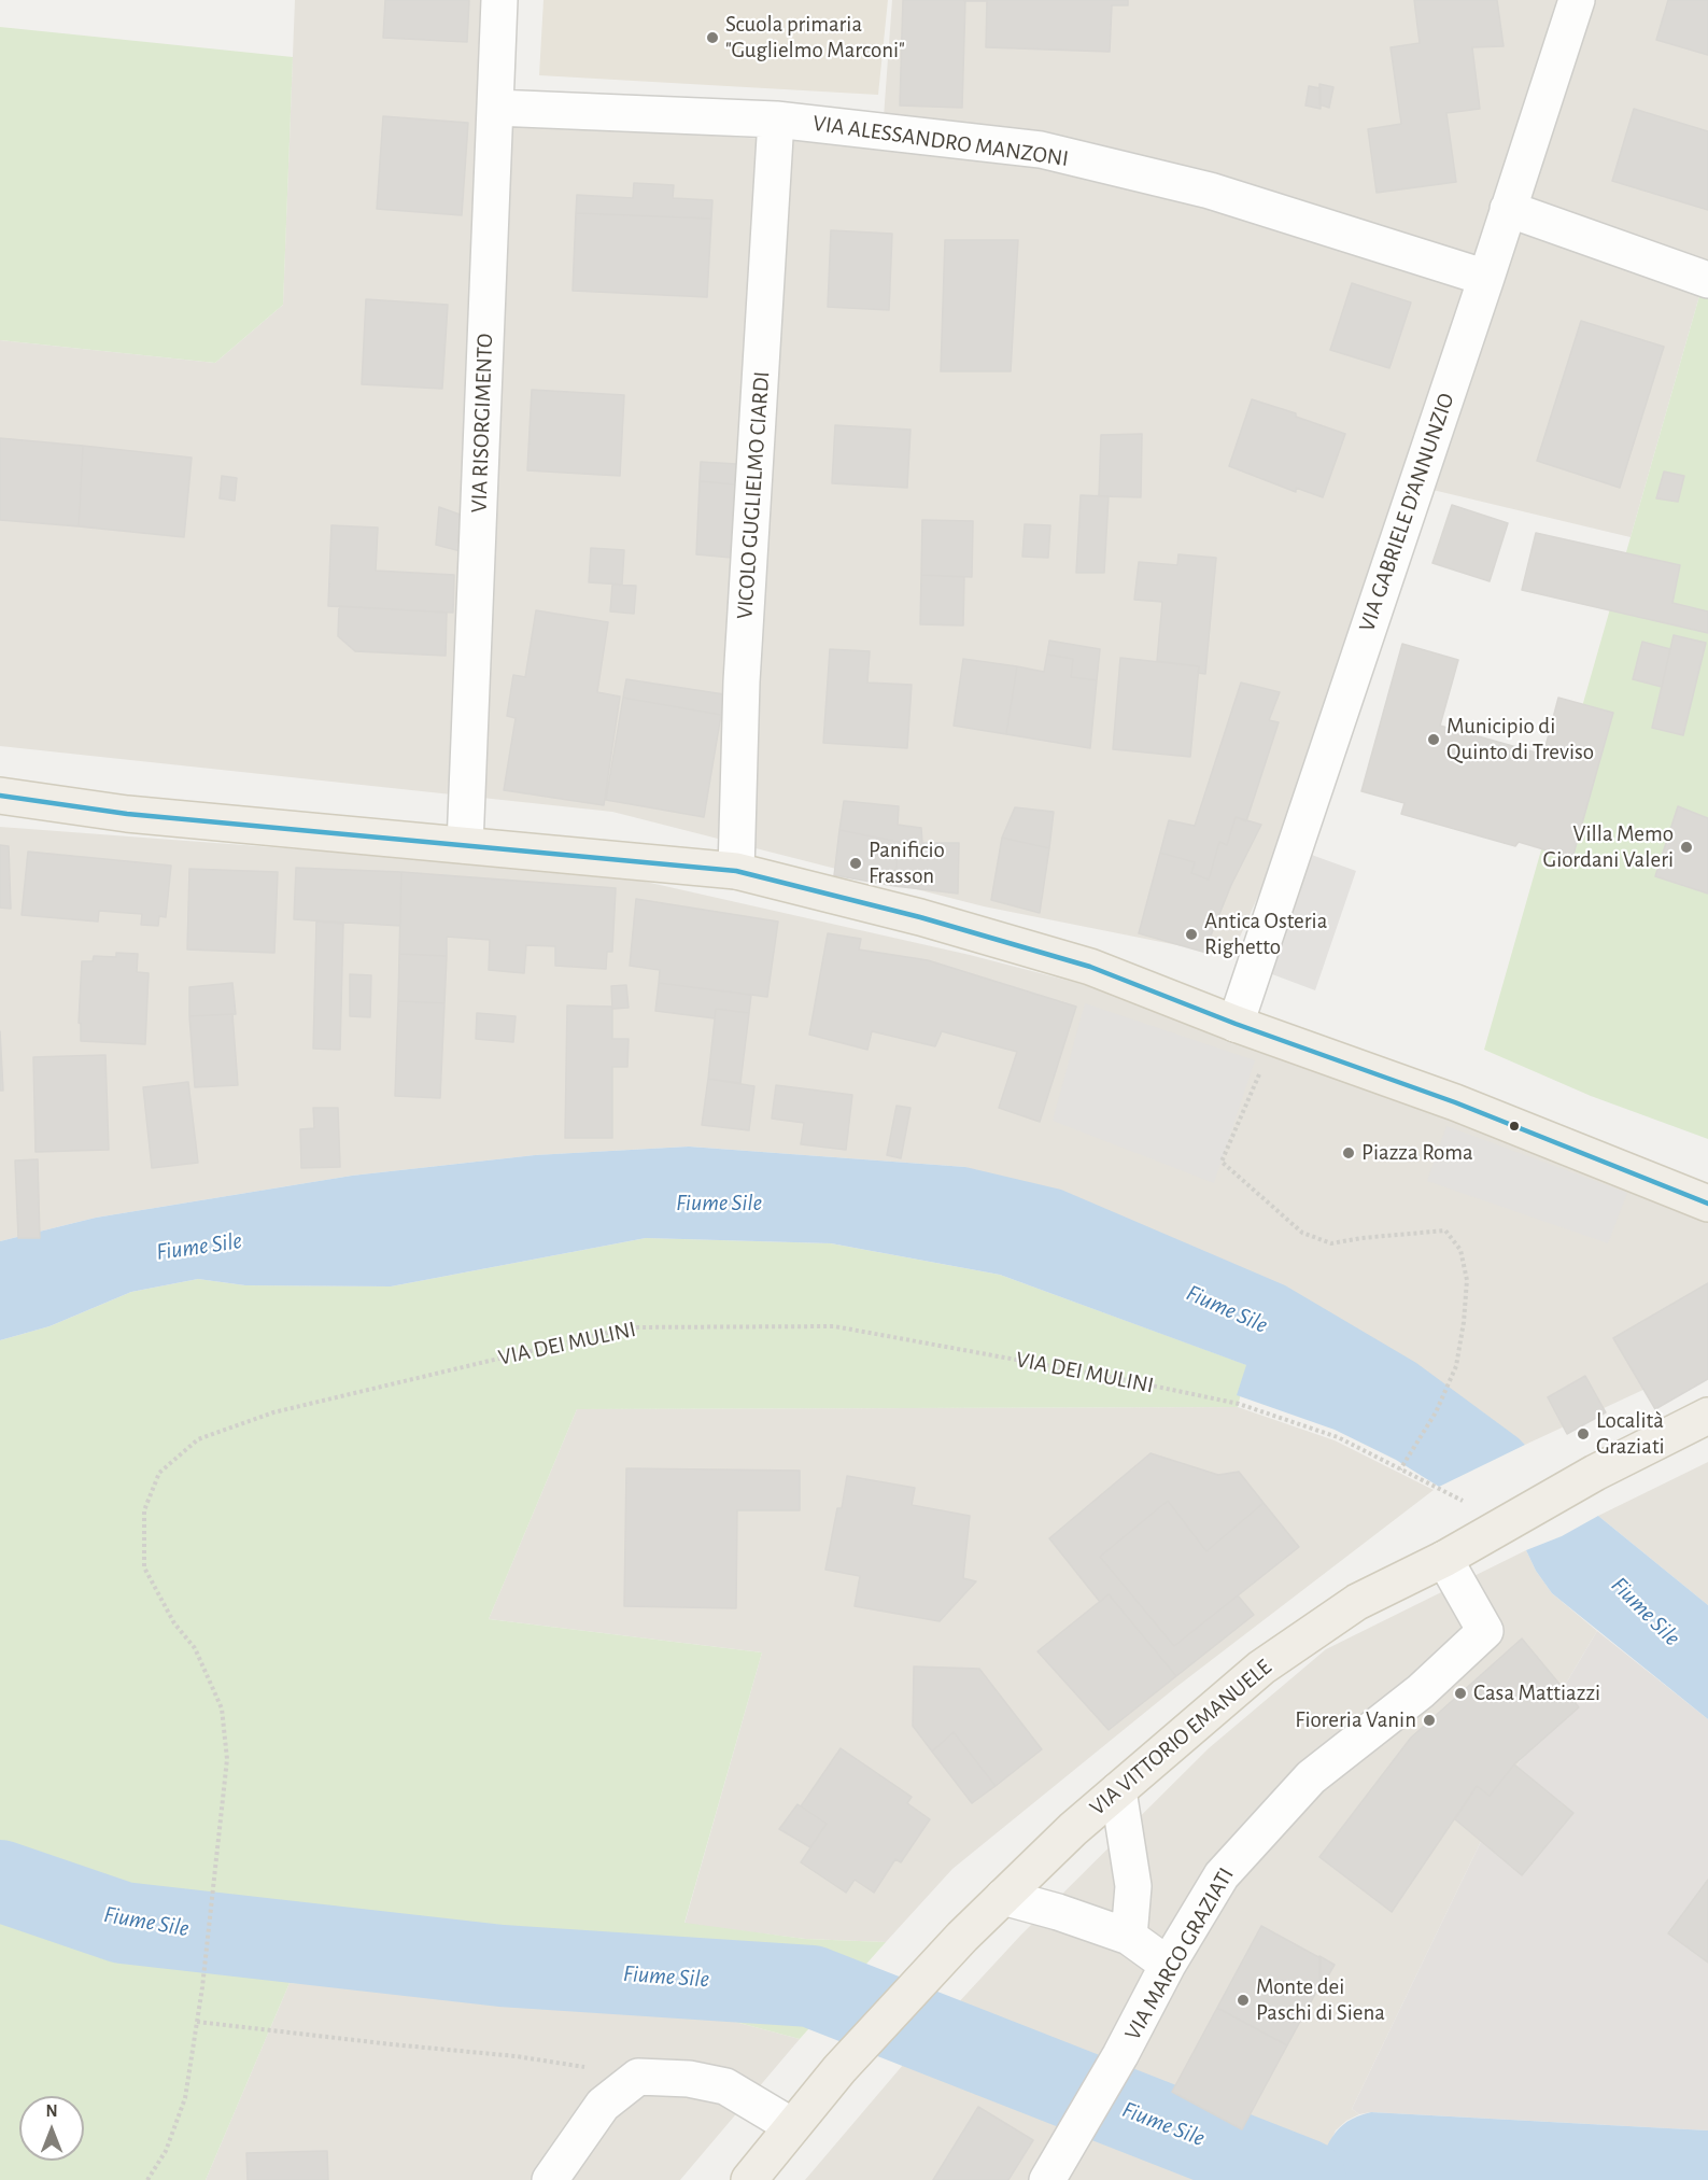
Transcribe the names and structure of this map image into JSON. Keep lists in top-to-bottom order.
{
  "streets": {
    "main road": ["VIA VITTORIO EMANUELE"],
    "street": [
      "VIA ALESSANDRO MANZONI",
      "VIA RISORGIMENTO",
      "VICOLO GUGLIELMO CIARDI",
      "VIA GABRIELE D'ANNUNZIO",
      "VIA MARCO GRAZIATI"
    ],
    "path": ["VIA DEI MULINI"]
  },
  "crossings": [
    ["VIA ALESSANDRO MANZONI", "VIA RISORGIMENTO"],
    ["VIA ALESSANDRO MANZONI", "VICOLO GUGLIELMO CIARDI"],
    ["VIA ALESSANDRO MANZONI", "VIA GABRIELE D'ANNUNZIO"],
    ["VIA DEI MULINI", "VIA VITTORIO EMANUELE"],
    ["VIA VITTORIO EMANUELE", "VIA MARCO GRAZIATI"]
  ],
  "water": ["Fiume Sile"],
  "places": [
    "Scuola primaria \"Guglielmo Marconi\"",
    "Municipio di Quinto di Treviso",
    "Villa Memo Giordani Valeri",
    "Panificio Frasson",
    "Antica Osteria Righetto",
    "Piazza Roma",
    "Località Graziati",
    "Casa Mattiazzi",
    "Fioreria Vanin",
    "Monte dei Paschi di Siena"
  ],
  "north": "top"
}
